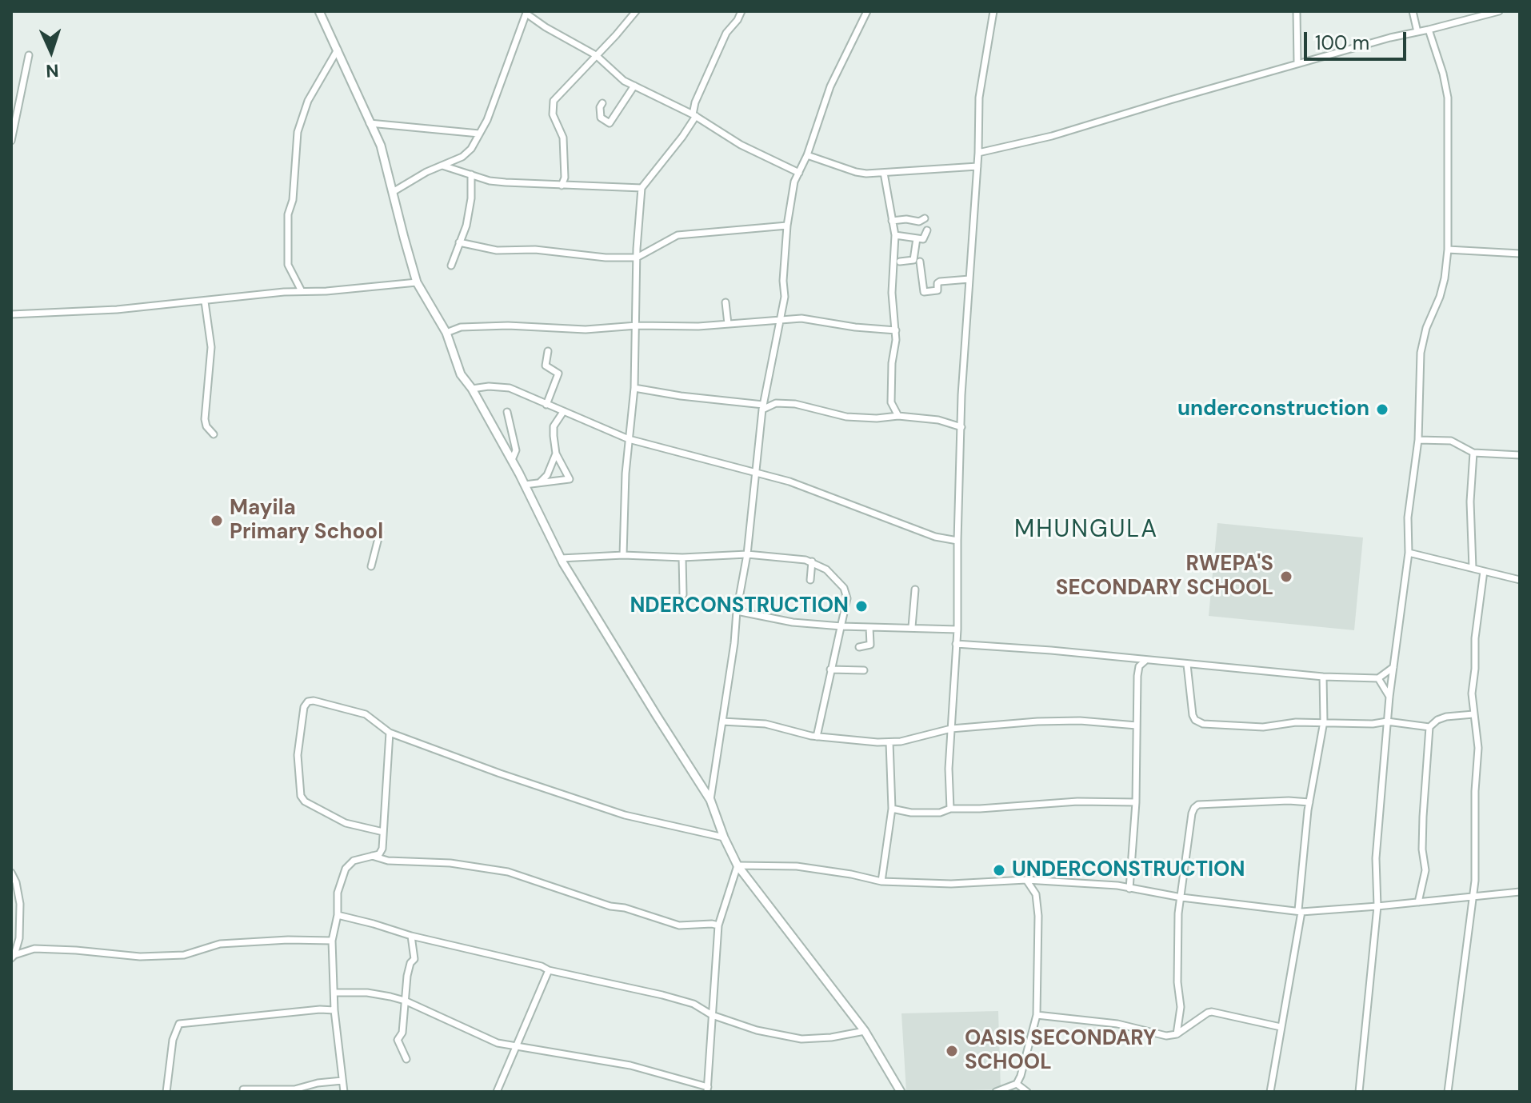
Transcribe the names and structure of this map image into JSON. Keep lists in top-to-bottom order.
{
  "districts": ["MHUNGULA"],
  "places": [
    "underconstruction",
    "Mayila Primary School",
    "RWEPA'S SECONDARY SCHOOL",
    "NDERCONSTRUCTION",
    "UNDERCONSTRUCTION",
    "OASIS SECONDARY SCHOOL"
  ],
  "scale_bar": "100 m",
  "north": "bottom"
}
